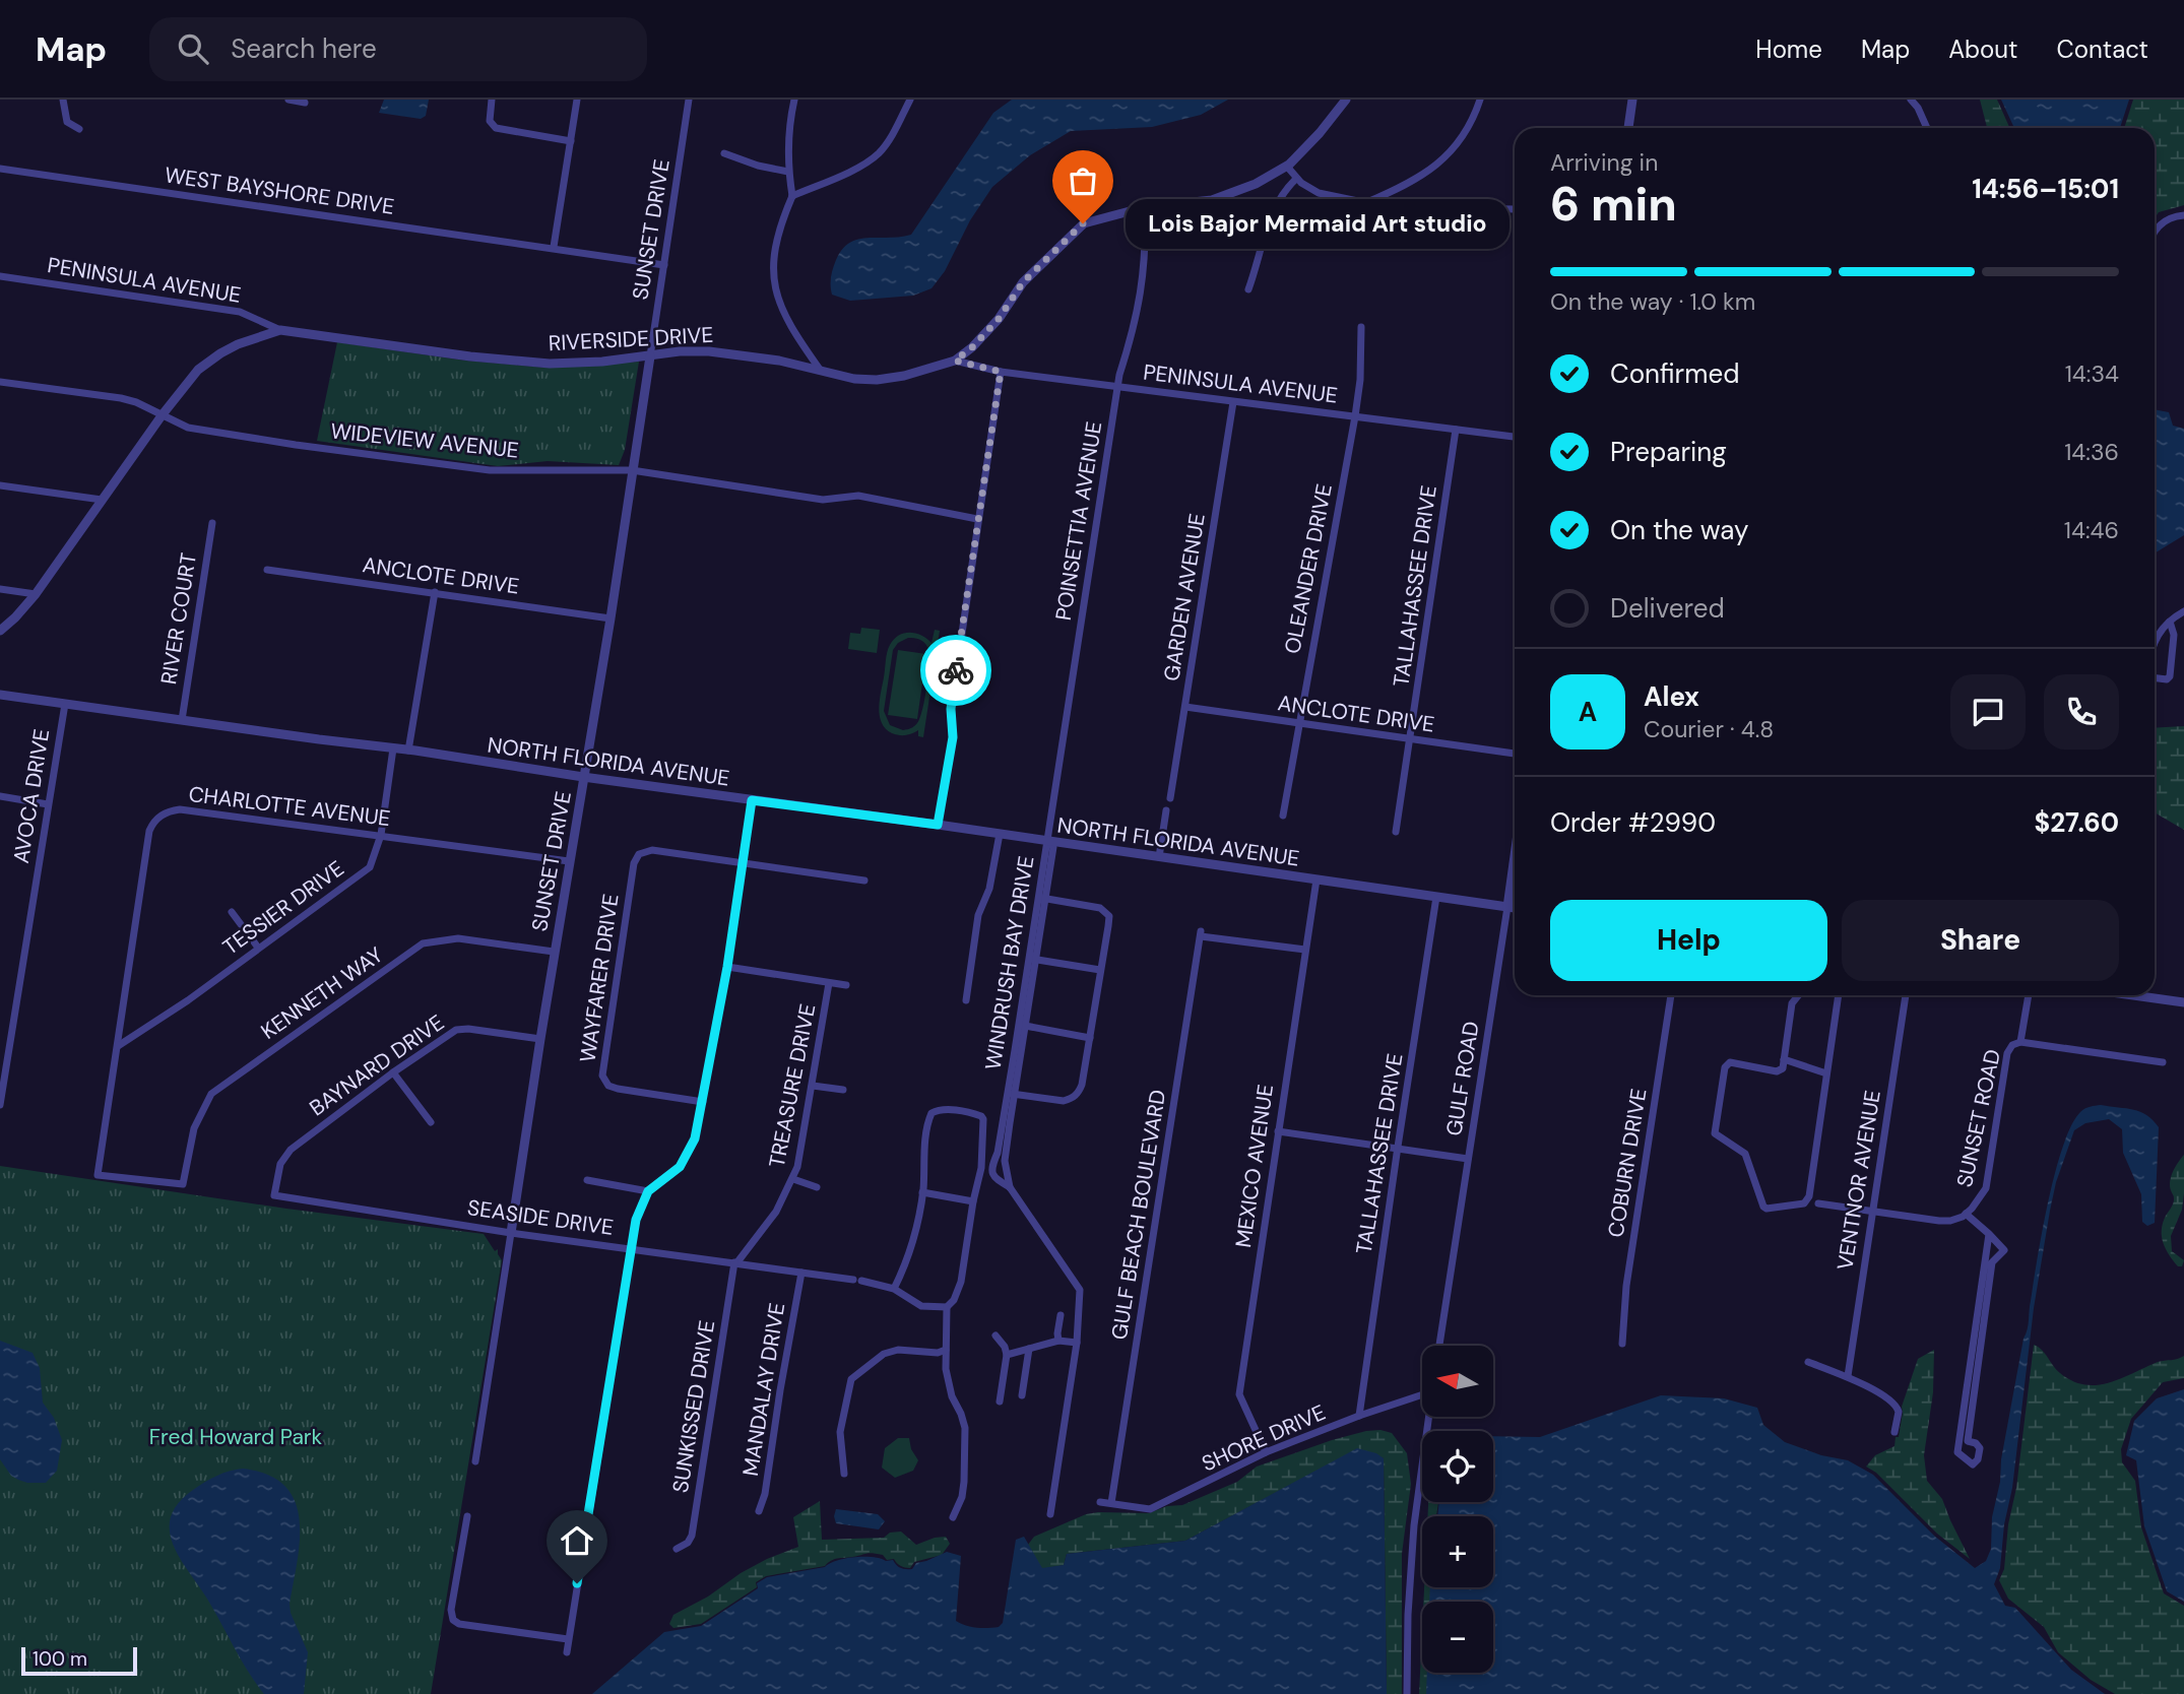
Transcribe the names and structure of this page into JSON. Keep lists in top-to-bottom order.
{
  "streets": {
    "street": [
      "WEST BAYSHORE DRIVE",
      "SUNSET DRIVE",
      "PENINSULA AVENUE",
      "RIVERSIDE DRIVE",
      "WIDEVIEW AVENUE",
      "POINSETTIA AVENUE",
      "OLEANDER DRIVE",
      "ANCLOTE DRIVE",
      "TALLAHASSEE DRIVE",
      "GARDEN AVENUE",
      "RIVER COURT",
      "NORTH FLORIDA AVENUE",
      "AVOCA DRIVE",
      "CHARLOTTE AVENUE",
      "TESSIER DRIVE",
      "WINDRUSH BAY DRIVE",
      "WAYFARER DRIVE",
      "KENNETH WAY",
      "BAYNARD DRIVE",
      "GULF ROAD",
      "TREASURE DRIVE",
      "SUNSET ROAD",
      "COBURN DRIVE",
      "MEXICO AVENUE",
      "VENTNOR AVENUE",
      "GULF BEACH BOULEVARD",
      "SEASIDE DRIVE",
      "MANDALAY DRIVE",
      "SUNKISSED DRIVE",
      "SHORE DRIVE"
    ]
  },
  "crossings": [
    ["WEST BAYSHORE DRIVE", "SUNSET DRIVE"],
    ["SUNSET DRIVE", "RIVERSIDE DRIVE"],
    ["SUNSET DRIVE", "WIDEVIEW AVENUE"],
    ["SUNSET DRIVE", "ANCLOTE DRIVE"],
    ["SUNSET DRIVE", "NORTH FLORIDA AVENUE"],
    ["SUNSET DRIVE", "CHARLOTTE AVENUE"],
    ["SUNSET DRIVE", "KENNETH WAY"],
    ["SUNSET DRIVE", "BAYNARD DRIVE"],
    ["SUNSET DRIVE", "SEASIDE DRIVE"],
    ["PENINSULA AVENUE", "RIVERSIDE DRIVE"],
    ["PENINSULA AVENUE", "POINSETTIA AVENUE"],
    ["PENINSULA AVENUE", "OLEANDER DRIVE"],
    ["PENINSULA AVENUE", "TALLAHASSEE DRIVE"],
    ["PENINSULA AVENUE", "GARDEN AVENUE"],
    ["RIVERSIDE DRIVE", "WIDEVIEW AVENUE"],
    ["RIVERSIDE DRIVE", "POINSETTIA AVENUE"],
    ["POINSETTIA AVENUE", "NORTH FLORIDA AVENUE"],
    ["POINSETTIA AVENUE", "WINDRUSH BAY DRIVE"],
    ["OLEANDER DRIVE", "ANCLOTE DRIVE"],
    ["ANCLOTE DRIVE", "TALLAHASSEE DRIVE"],
    ["ANCLOTE DRIVE", "GARDEN AVENUE"],
    ["TALLAHASSEE DRIVE", "NORTH FLORIDA AVENUE"],
    ["TALLAHASSEE DRIVE", "SHORE DRIVE"],
    ["RIVER COURT", "NORTH FLORIDA AVENUE"],
    ["NORTH FLORIDA AVENUE", "AVOCA DRIVE"],
    ["NORTH FLORIDA AVENUE", "TESSIER DRIVE"],
    ["NORTH FLORIDA AVENUE", "WINDRUSH BAY DRIVE"],
    ["NORTH FLORIDA AVENUE", "GULF ROAD"],
    ["NORTH FLORIDA AVENUE", "MEXICO AVENUE"],
    ["CHARLOTTE AVENUE", "TESSIER DRIVE"],
    ["CHARLOTTE AVENUE", "KENNETH WAY"],
    ["BAYNARD DRIVE", "SEASIDE DRIVE"],
    ["TREASURE DRIVE", "SEASIDE DRIVE"],
    ["TREASURE DRIVE", "SUNKISSED DRIVE"],
    ["MEXICO AVENUE", "GULF BEACH BOULEVARD"],
    ["MEXICO AVENUE", "SHORE DRIVE"],
    ["GULF BEACH BOULEVARD", "SHORE DRIVE"],
    ["SEASIDE DRIVE", "MANDALAY DRIVE"],
    ["SEASIDE DRIVE", "SUNKISSED DRIVE"]
  ],
  "parks": ["Fred Howard Park"],
  "places": ["Lois Bajor Mermaid Art studio"],
  "scale_bar": "100 m",
  "north": "left",
  "page": {
    "header": "Map",
    "search": "Search here",
    "nav": [
      "Home",
      "Map",
      "About",
      "Contact"
    ],
    "heading": ["6 min", "Arriving in", "14:56–15:01"],
    "panel": [
      "Alex",
      "Courier · 4.8",
      "Order #2990",
      "$27.60"
    ],
    "bubble": "Lois Bajor Mermaid Art studio",
    "bar": "On the way · 1.0 km",
    "list": [
      ["Confirmed", "14:34"],
      ["Preparing", "14:36"],
      ["On the way", "14:46"],
      "Delivered"
    ],
    "round": "A",
    "buttons": ["Help", "Share"],
    "map_buttons": ["+", "−"],
    "scale": "100 m"
  }
}
